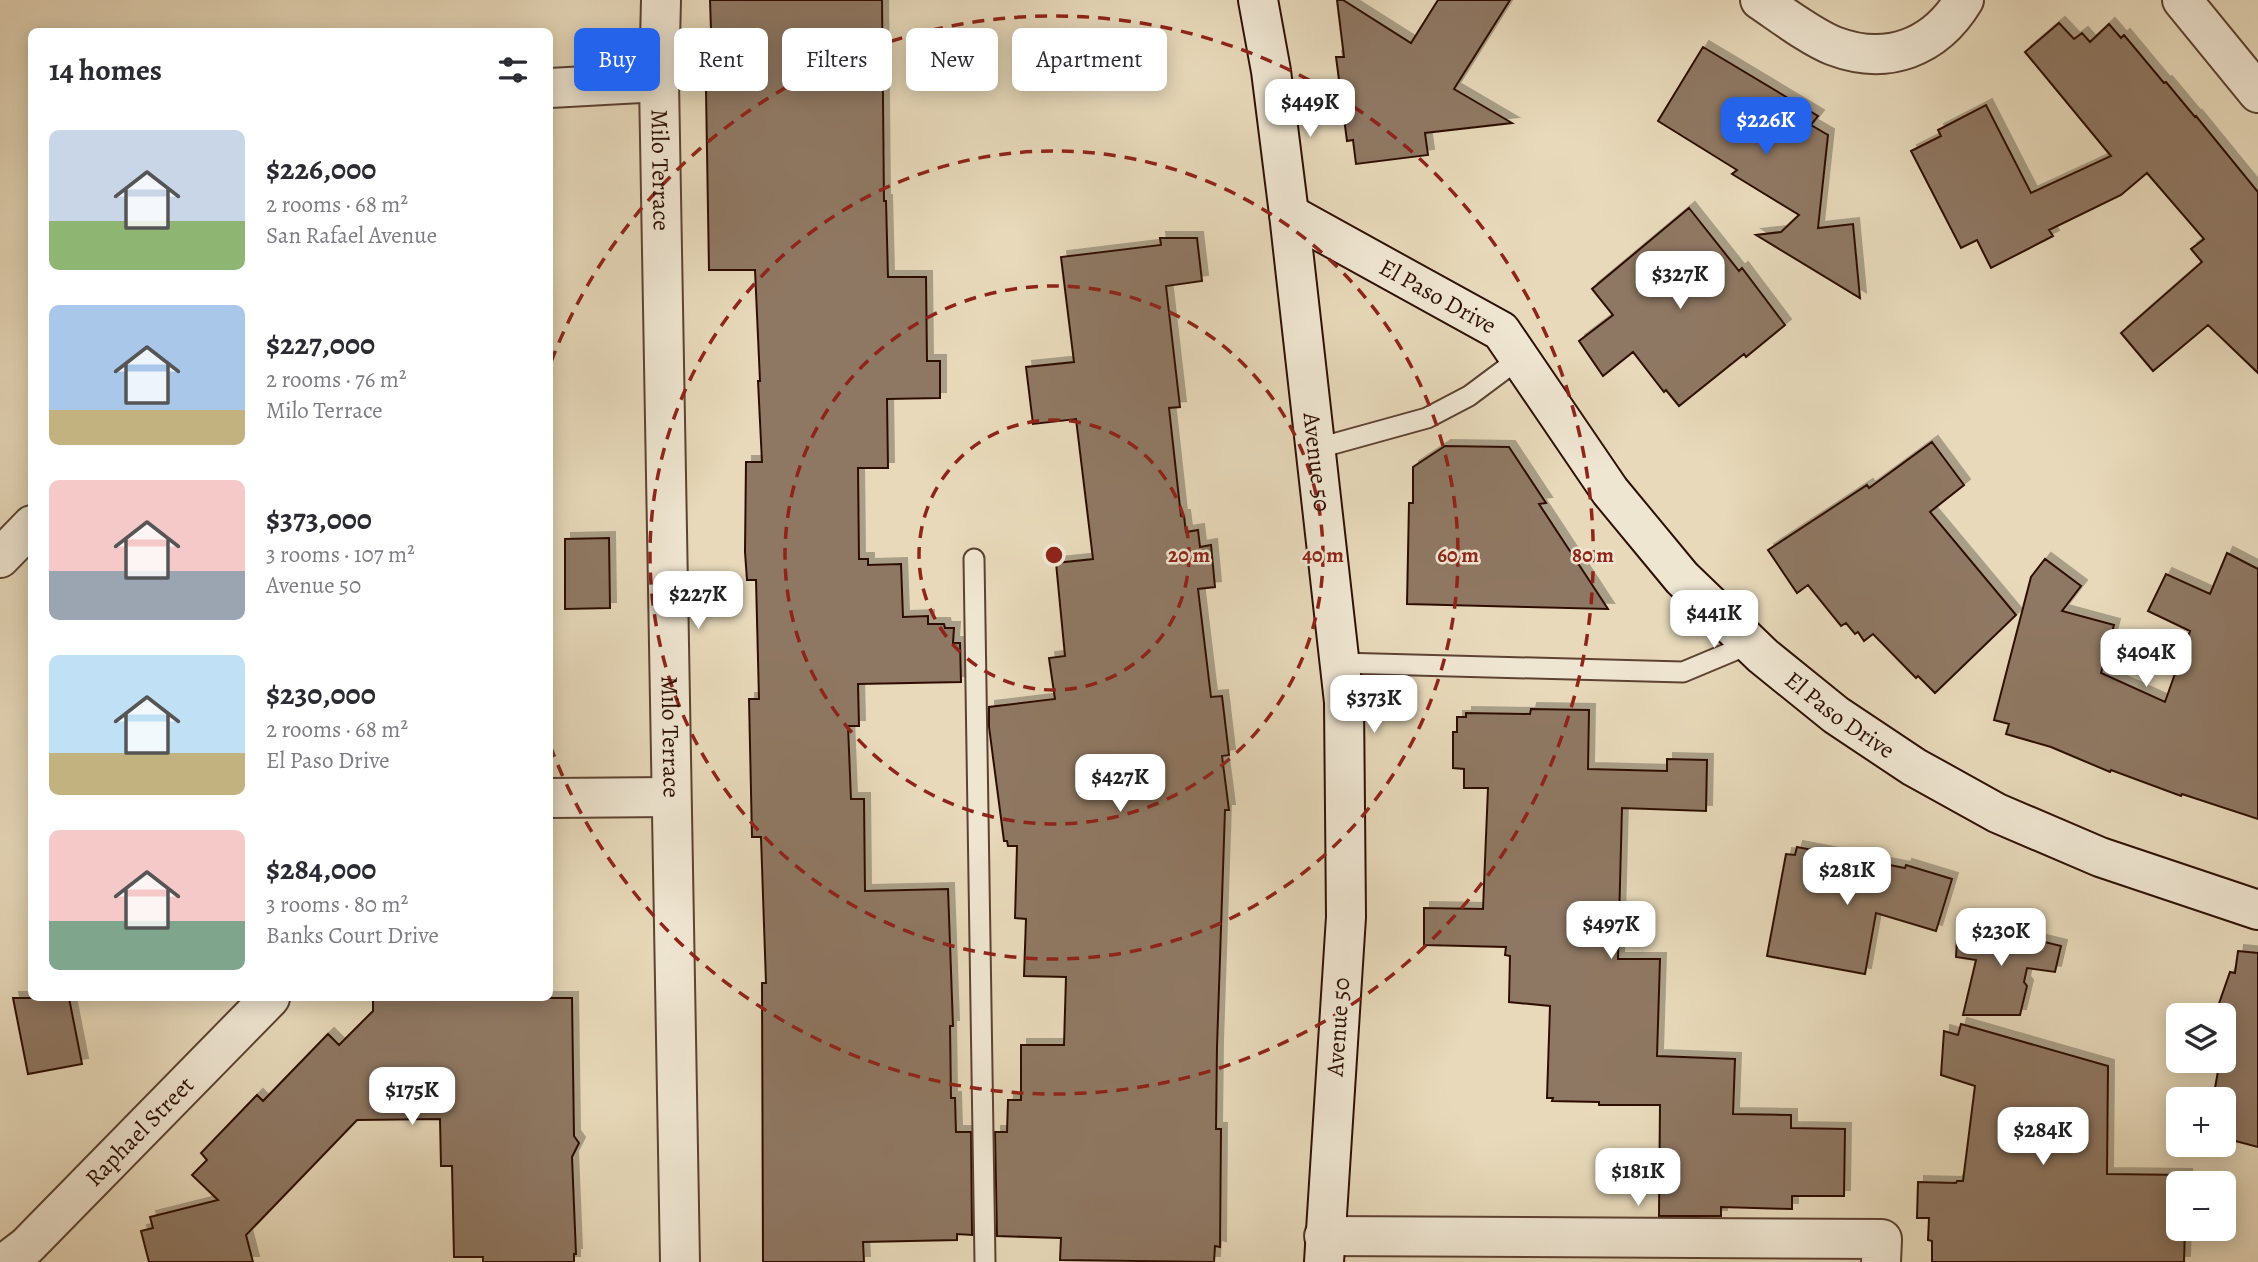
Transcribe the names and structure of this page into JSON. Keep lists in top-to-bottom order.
{
  "streets": {
    "street": [
      "Milo Terrace",
      "El Paso Drive",
      "Avenue 50",
      "Raphael Street"
    ]
  },
  "crossings": [
    ["El Paso Drive", "Avenue 50"]
  ],
  "page": {
    "chip": [
      "Buy",
      "Rent",
      "Filters",
      "New",
      "Apartment"
    ],
    "heading": "14 homes",
    "price": [
      "$449K",
      "$226K",
      "$327K",
      "$227K",
      "$441K",
      "$404K",
      "$373K",
      "$427K",
      "$281K",
      "$497K",
      "$230K",
      "$175K",
      "$284K",
      "$181K"
    ],
    "list": [
      {
        "name": "$226,000",
        "note": "2 rooms · 68 m² · San Rafael Avenue"
      },
      {
        "name": "$227,000",
        "note": "2 rooms · 76 m² · Milo Terrace"
      },
      {
        "name": "$373,000",
        "note": "3 rooms · 107 m² · Avenue 50"
      },
      {
        "name": "$230,000",
        "note": "2 rooms · 68 m² · El Paso Drive"
      },
      {
        "name": "$284,000",
        "note": "3 rooms · 80 m² · Banks Court Drive"
      }
    ],
    "map_buttons": ["+", "−"]
  },
  "rings": [
    "20 m",
    "40 m",
    "60 m",
    "80 m"
  ]
}
